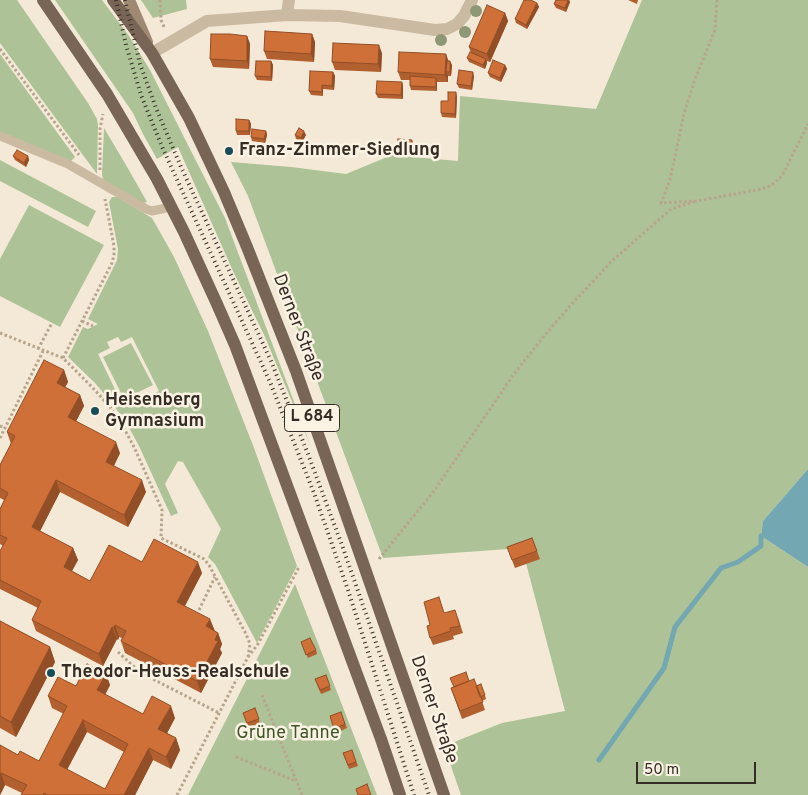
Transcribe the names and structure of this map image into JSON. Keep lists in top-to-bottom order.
{
  "streets": {
    "main road": ["Derner Straße", "L 684"]
  },
  "crossings": [
    ["Derner Straße", "L 684"]
  ],
  "parks": ["Grüne Tanne"],
  "places": ["Franz-Zimmer-Siedlung", "Heisenberg Gymnasium", "Theodor-Heuss-Realschule"],
  "scale_bar": "50 m"
}
